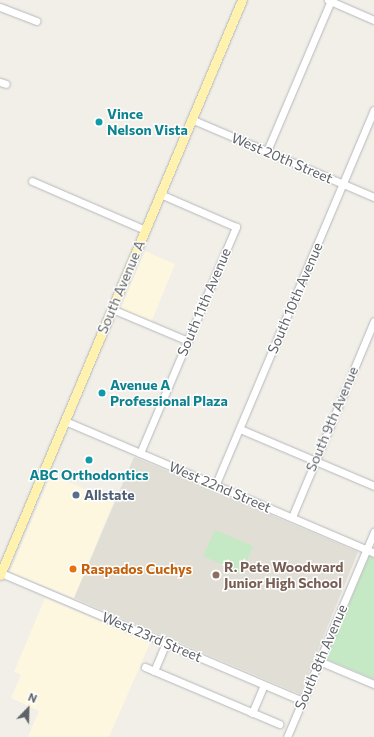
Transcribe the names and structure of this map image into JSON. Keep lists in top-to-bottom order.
{
  "streets": {
    "main road": ["South Avenue A"],
    "street": [
      "West 20th Street",
      "South 10th Avenue",
      "South 11th Avenue",
      "South 9th Avenue",
      "West 22nd Street",
      "West 23rd Street",
      "South 8th Avenue"
    ]
  },
  "crossings": [
    ["West 20th Street", "South Avenue A"],
    ["West 20th Street", "South 10th Avenue"],
    ["South Avenue A", "South 11th Avenue"],
    ["South Avenue A", "West 22nd Street"],
    ["South Avenue A", "West 23rd Street"],
    ["South 10th Avenue", "West 22nd Street"],
    ["South 11th Avenue", "West 22nd Street"],
    ["South 9th Avenue", "West 22nd Street"],
    ["West 22nd Street", "South 8th Avenue"],
    ["West 23rd Street", "South 8th Avenue"]
  ],
  "places": [
    "Vince Nelson Vista",
    "Avenue A Professional Plaza",
    "ABC Orthodontics",
    "Allstate",
    "Raspados Cuchys",
    "R. Pete Woodward Junior High School"
  ],
  "north": "top right"
}
